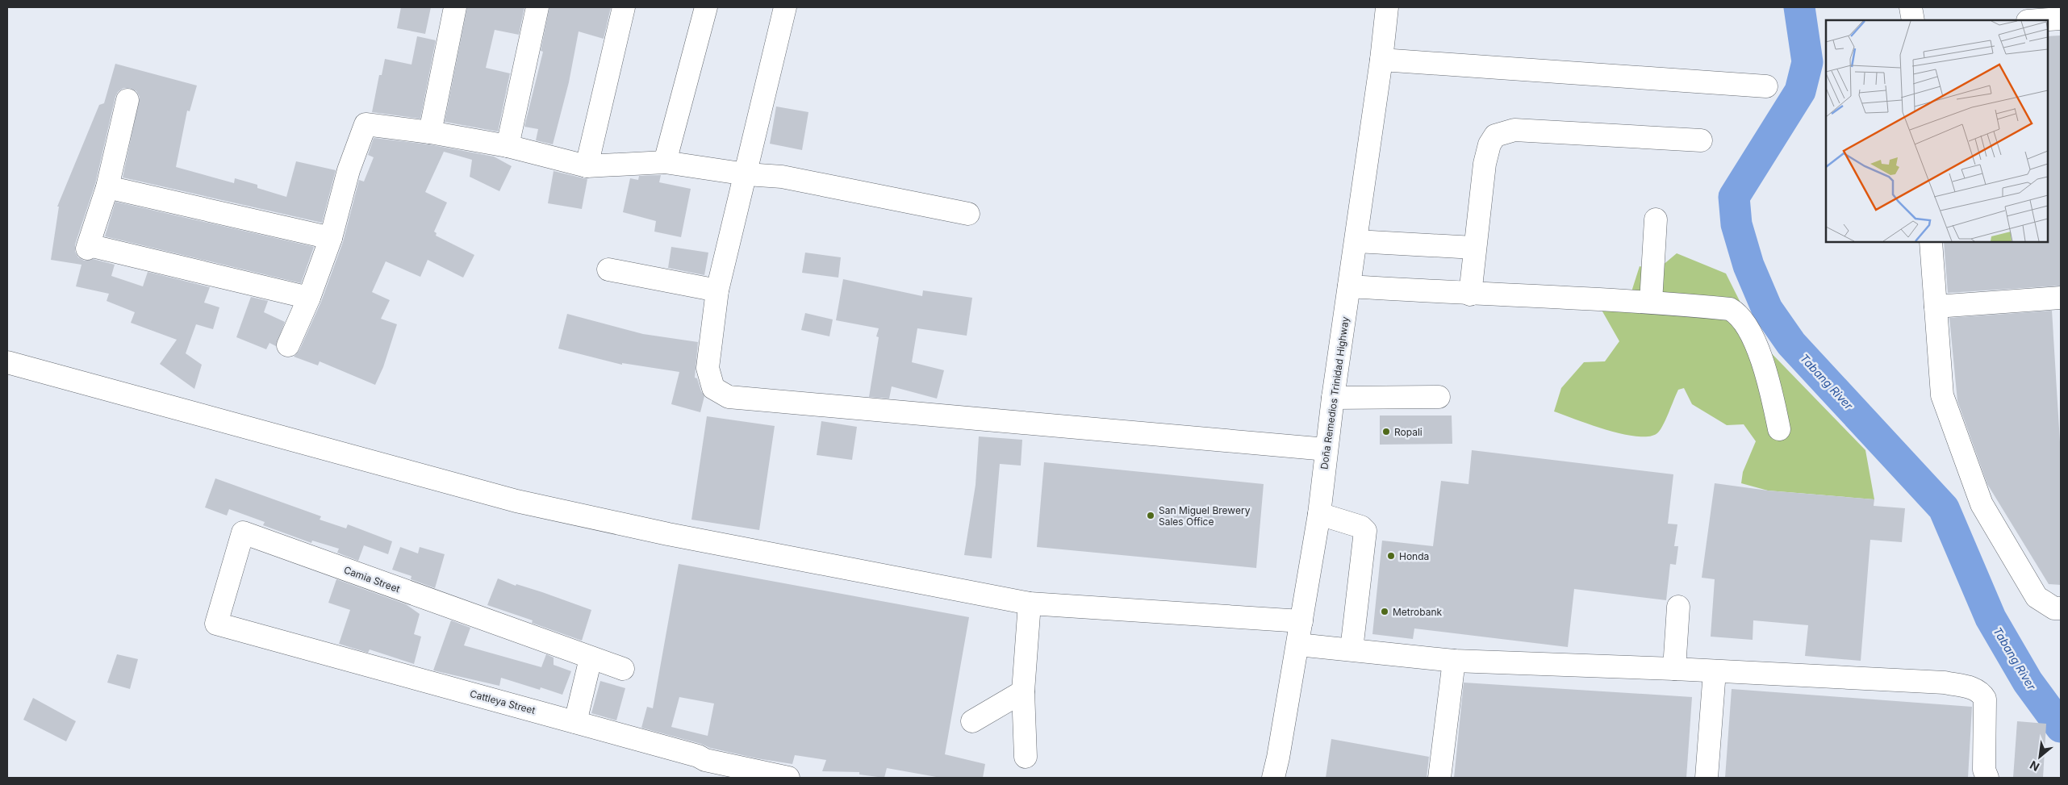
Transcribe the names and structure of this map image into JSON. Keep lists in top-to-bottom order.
{
  "streets": {
    "main road": ["Doña Remedios Trinidad Highway", "Camia Street", "Cattleya Street"]
  },
  "crossings": [
    ["Camia Street", "Cattleya Street"]
  ],
  "water": ["Tabang River"],
  "places": [
    "Ropali",
    "San Miguel Brewery Sales Office",
    "Honda",
    "Metrobank"
  ],
  "north": "bottom left"
}
